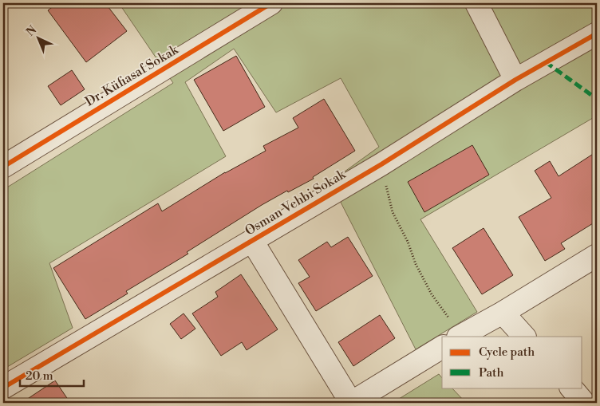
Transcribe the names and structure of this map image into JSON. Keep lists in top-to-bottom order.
{
  "streets": {
    "street": ["Dr. Küfiasaf Sokak", "Osman Vehbi Sokak"]
  },
  "legend": ["Cycle path", "Path"],
  "scale_bar": "20 m",
  "north": "top left"
}
